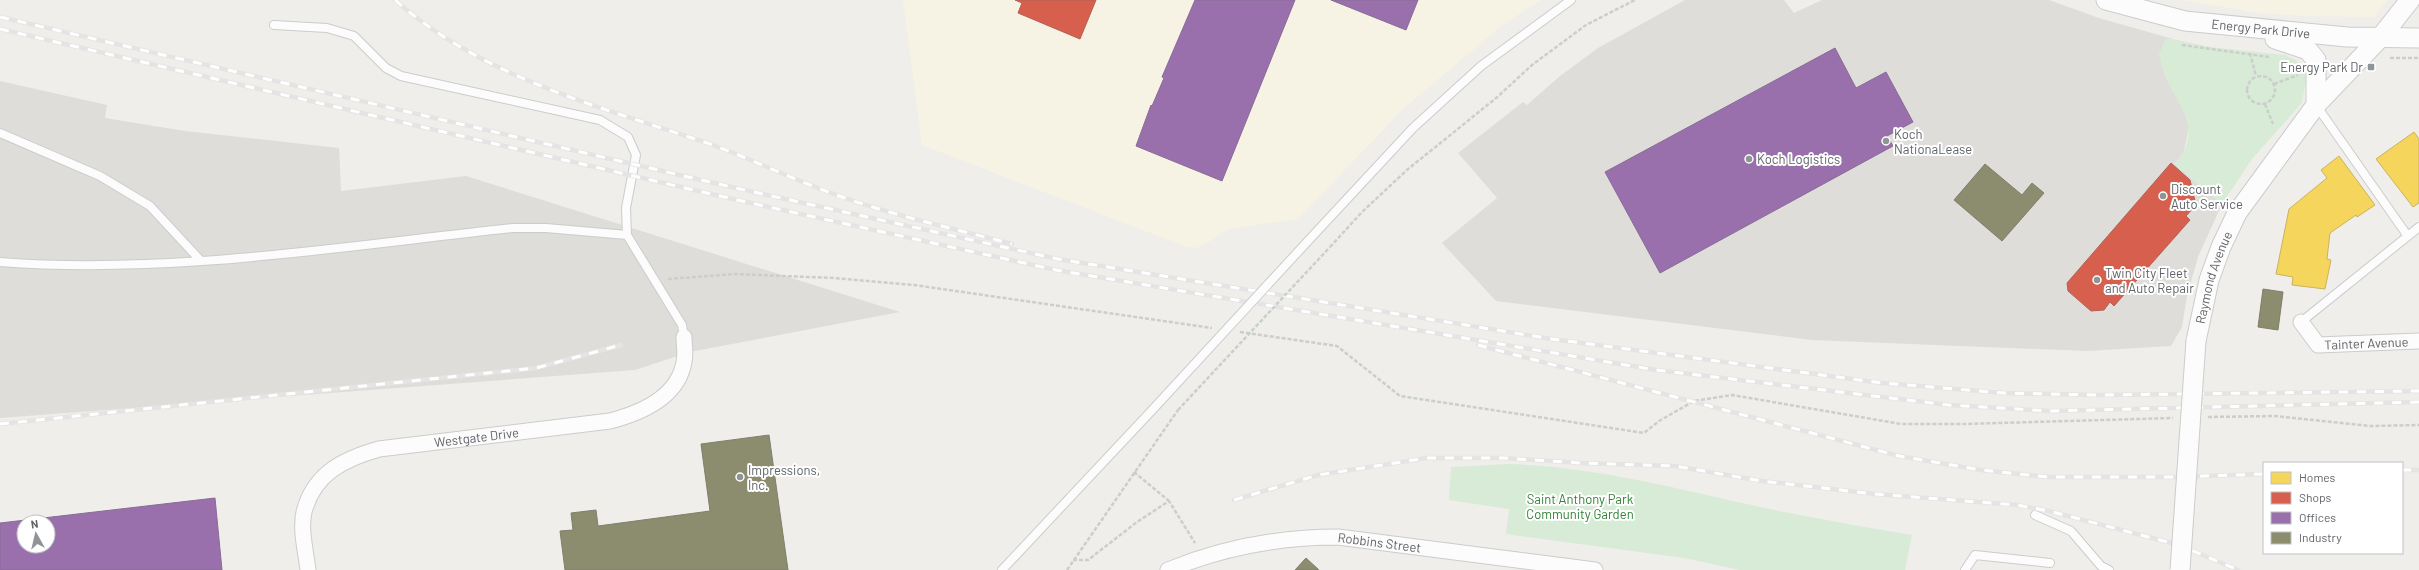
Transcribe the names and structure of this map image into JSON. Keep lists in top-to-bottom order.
{
  "streets": {
    "street": [
      "Energy Park Drive",
      "Raymond Avenue",
      "Tainter Avenue",
      "Westgate Drive",
      "Robbins Street"
    ]
  },
  "crossings": [
    ["Energy Park Drive", "Raymond Avenue"]
  ],
  "parks": ["Saint Anthony Park Community Garden"],
  "places": {
    "transit": ["Energy Park Dr"],
    "other": [
      "Koch NationaLease",
      "Koch Logistics",
      "Discount Auto Service",
      "Twin City Fleet and Auto Repair",
      "Impressions, Inc."
    ]
  },
  "legend": [
    "Homes",
    "Shops",
    "Offices",
    "Industry"
  ],
  "north": "top"
}
